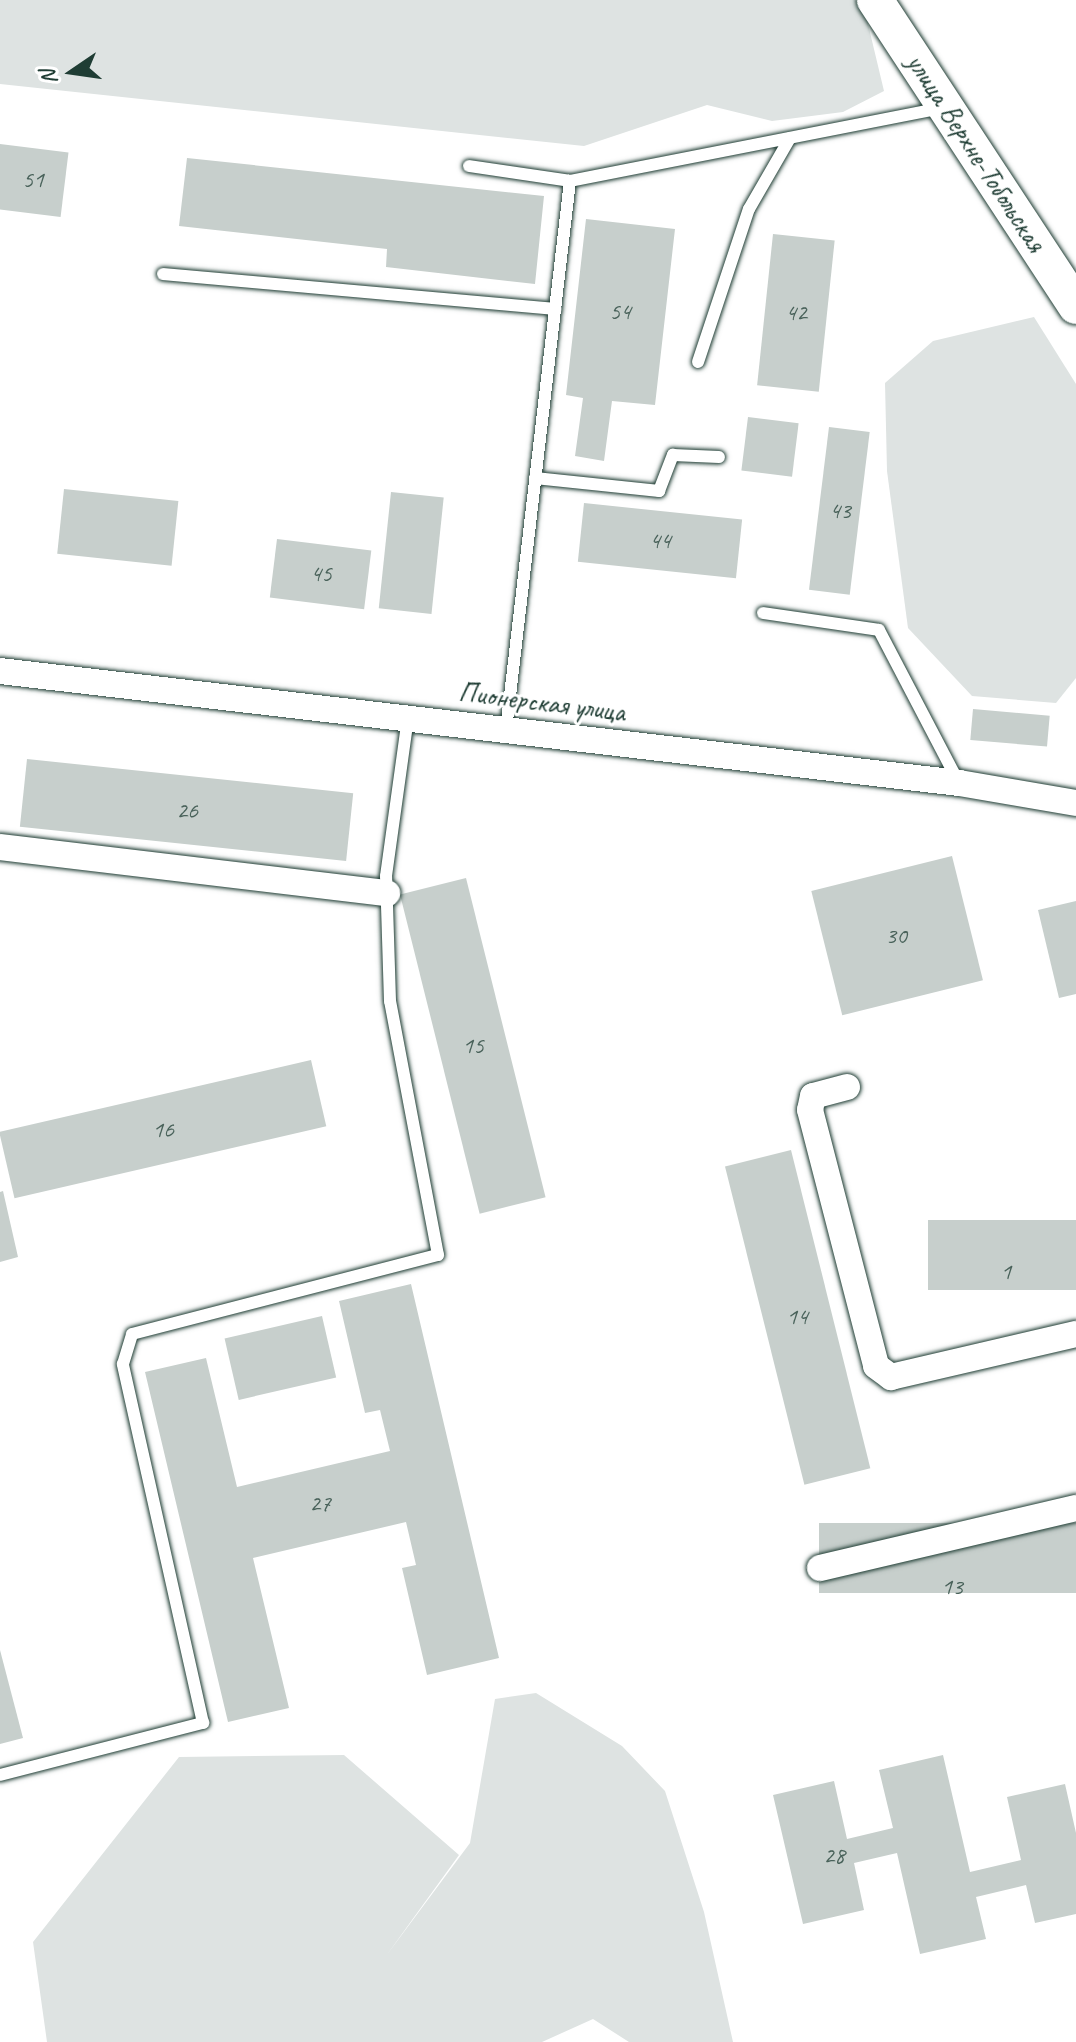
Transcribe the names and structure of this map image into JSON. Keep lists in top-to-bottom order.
{
  "streets": {
    "street": ["улица Верхне-Тобольская", "Пионерская улица"]
  },
  "house_numbers": [
    "51",
    "54",
    "42",
    "43",
    "44",
    "45",
    "26",
    "30",
    "15",
    "16",
    "1",
    "14",
    "27",
    "13",
    "28"
  ],
  "north": "left"
}
